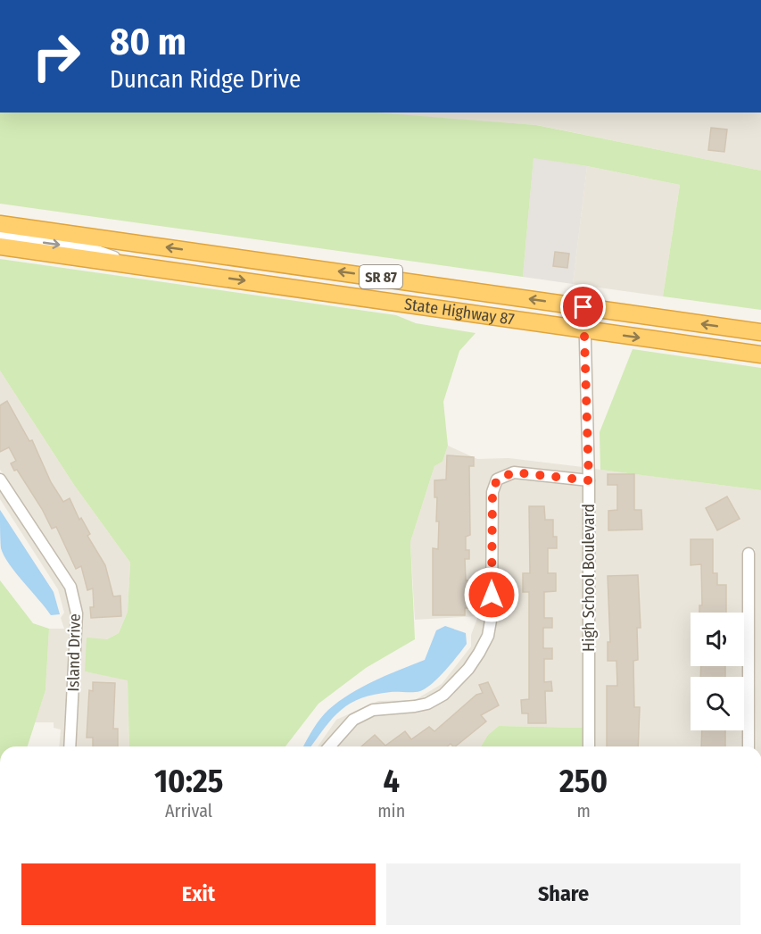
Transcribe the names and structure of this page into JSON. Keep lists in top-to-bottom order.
{
  "streets": {
    "highway": ["SR 87", "State Highway 87"],
    "street": ["High School Boulevard", "Island Drive"]
  },
  "crossings": [
    ["SR 87", "High School Boulevard"],
    ["State Highway 87", "High School Boulevard"]
  ],
  "page": {
    "turn": ["80 m", "Duncan Ridge Drive"],
    "eta": [
      "10:25",
      "Arrival",
      "4",
      "min",
      "250",
      "m"
    ],
    "buttons": ["Exit", "Share"]
  }
}
